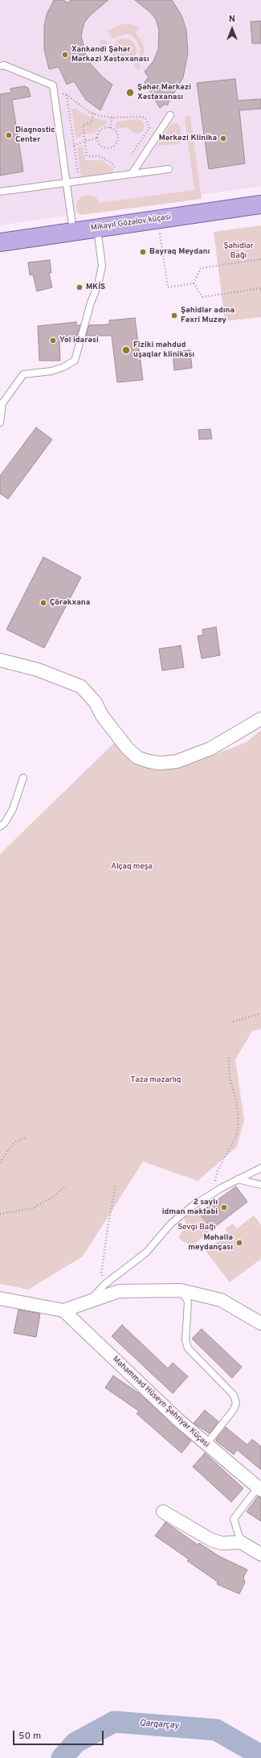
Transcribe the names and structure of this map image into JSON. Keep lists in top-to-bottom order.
{
  "streets": {
    "main road": ["Mikayıl Gözəlov küçəsi"],
    "street": ["Məhəmməd Hüseyn Şəhriyar Küçəsi"]
  },
  "water": ["Qarqarçay"],
  "parks": [
    "Şəhidlər Bağı",
    "Alçaq meşə",
    "Təzə məzarlıq",
    "Sevgi Bağı"
  ],
  "places": [
    "Xankəndi Şəhər Mərkəzi Xəstəxanası",
    "Şəhər Mərkəzi Xəstəxanası",
    "Diagnostic Center",
    "Mərkəzi Klinika",
    "Bayraq Meydanı",
    "MKİS",
    "Şəhidlər adına Fəxri Muzey",
    "Yol idarəsi",
    "Fiziki məhdud uşaqlar klinikası",
    "Çörəkxana",
    "2 saylı idman məktəbi",
    "Məhəllə meydançası"
  ],
  "scale_bar": "50 m",
  "north": "top"
}
